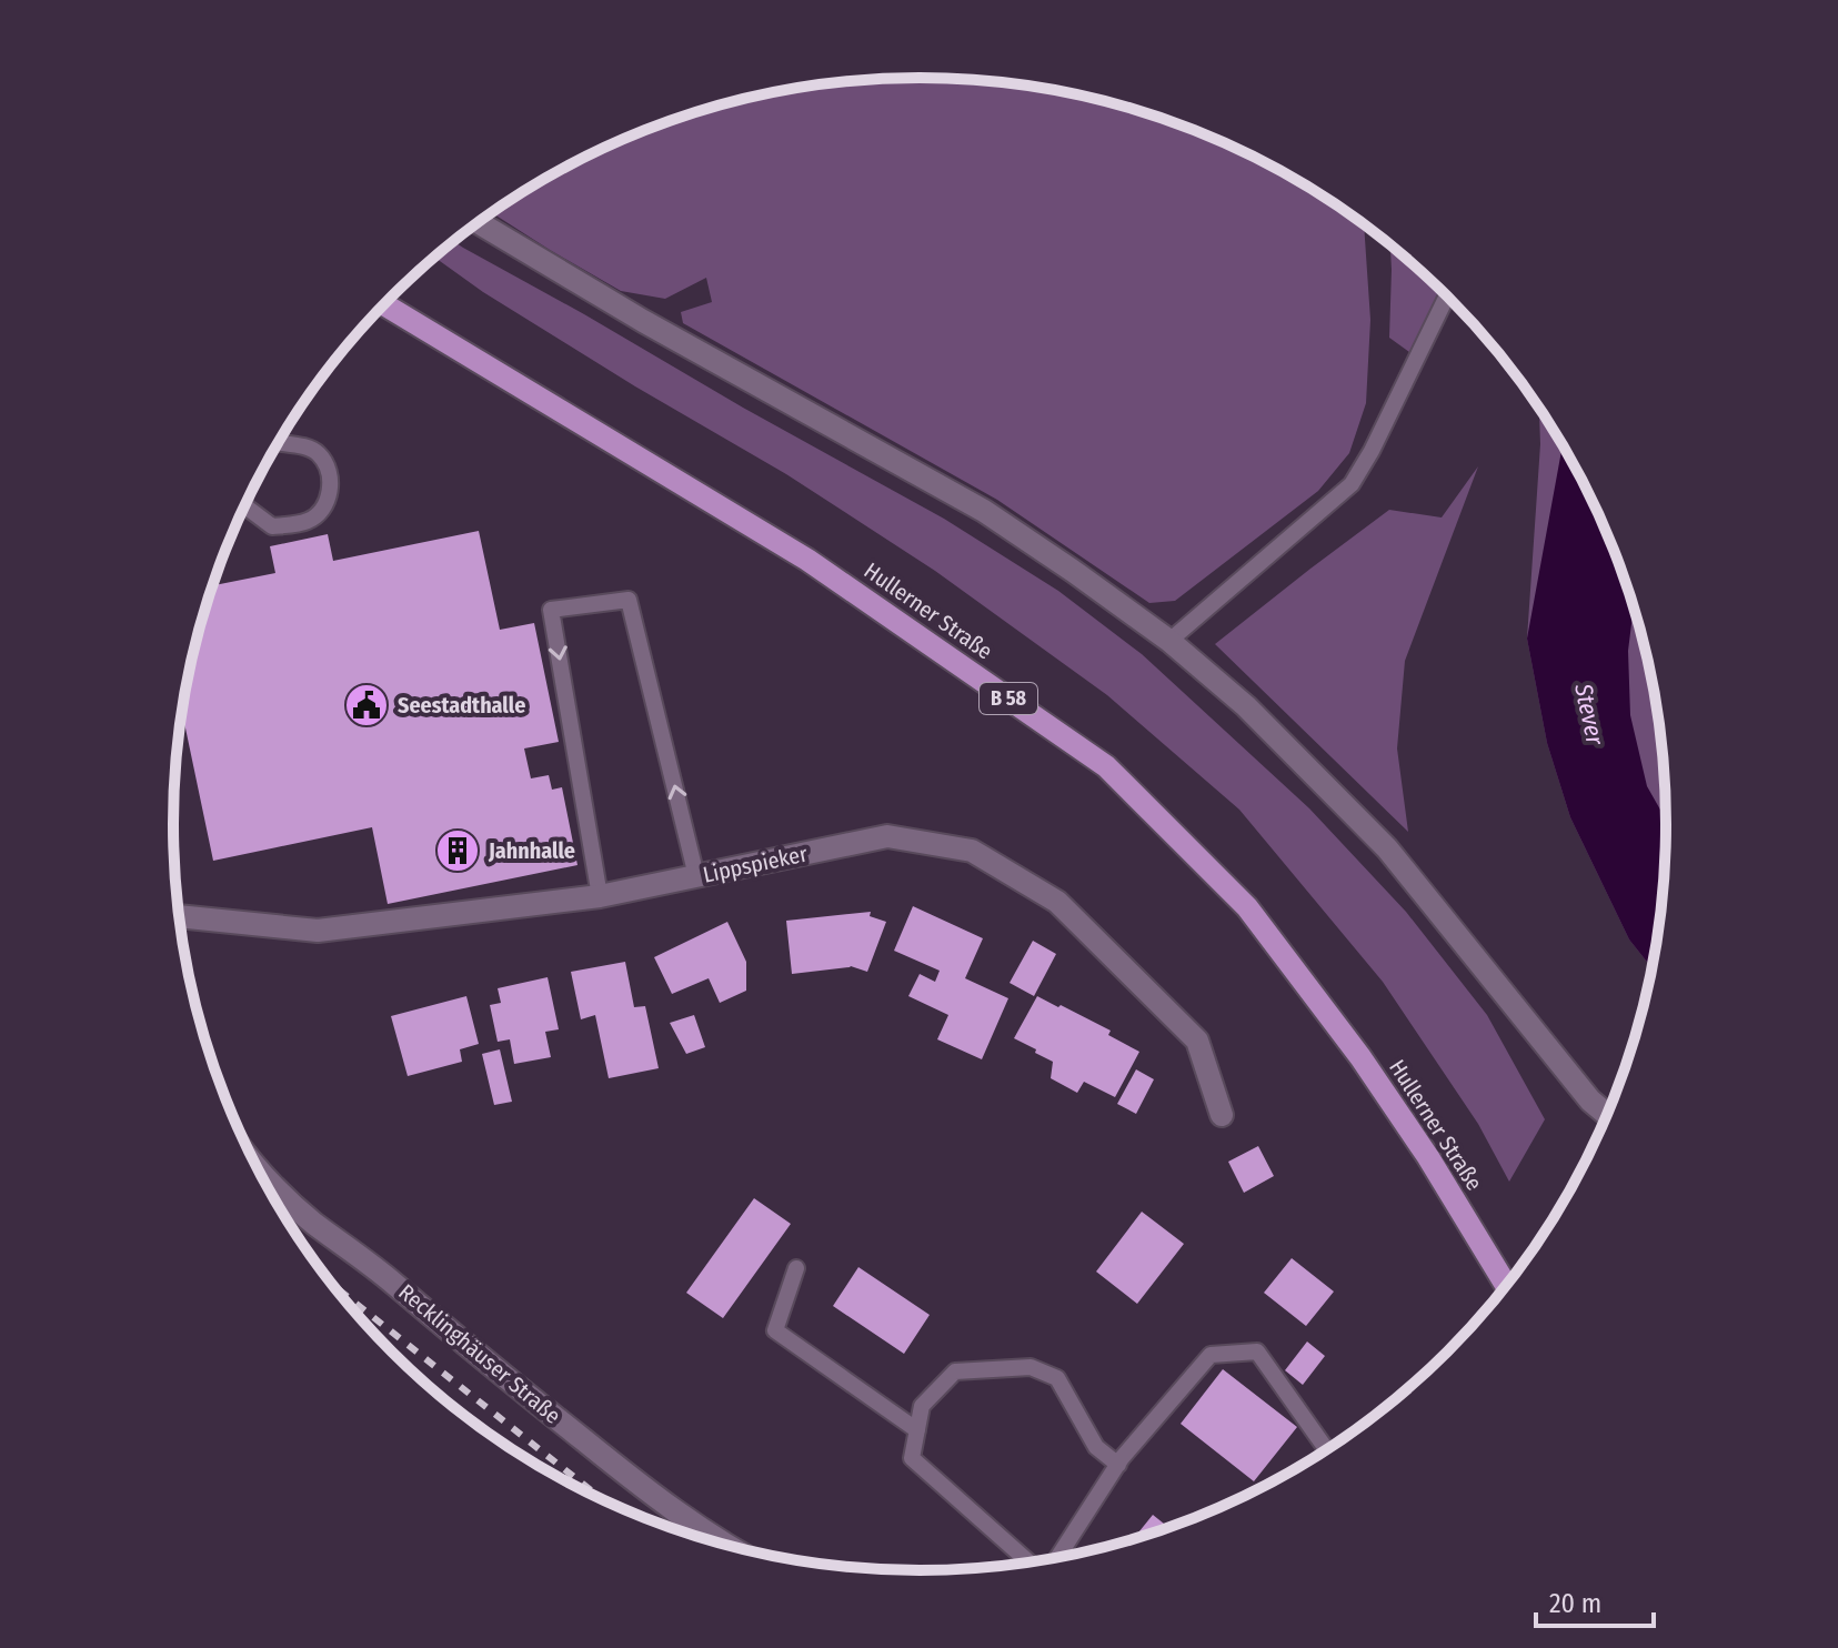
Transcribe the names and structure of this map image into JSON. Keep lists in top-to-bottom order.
{
  "streets": {
    "main road": ["Hullerner Straße", "B 58"],
    "street": ["Lippspieker", "Recklinghäuser Straße"]
  },
  "water": ["Stever"],
  "places": {
    "public building": ["Seestadthalle"],
    "building": ["Jahnhalle"]
  },
  "scale_bar": "20 m"
}
